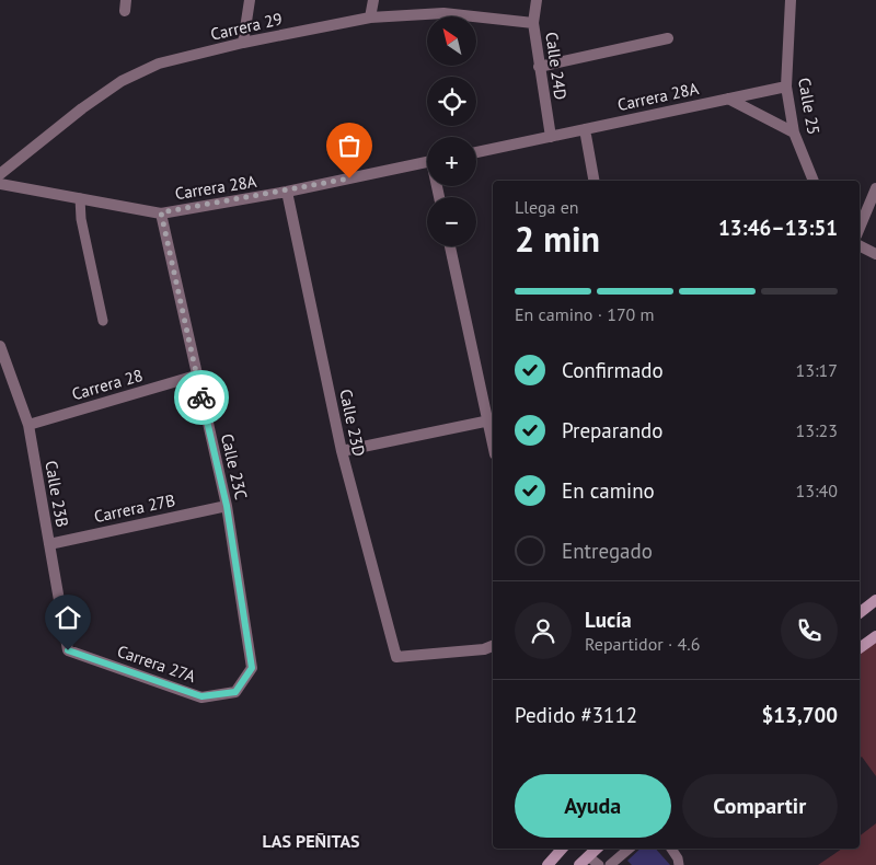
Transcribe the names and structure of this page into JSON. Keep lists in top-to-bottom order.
{
  "streets": {
    "street": [
      "Carrera 29",
      "Calle 24D",
      "Carrera 28A",
      "Calle 25",
      "Carrera 28",
      "Calle 23D",
      "Calle 23C",
      "Calle 23B",
      "Carrera 27B",
      "Carrera 27A"
    ]
  },
  "crossings": [
    ["Carrera 29", "Calle 24D"],
    ["Calle 24D", "Carrera 28A"],
    ["Carrera 28A", "Calle 25"],
    ["Carrera 28A", "Calle 23D"],
    ["Carrera 28A", "Calle 23C"],
    ["Carrera 28", "Calle 23C"],
    ["Carrera 28", "Calle 23B"],
    ["Calle 23C", "Carrera 27B"],
    ["Calle 23C", "Carrera 27A"],
    ["Calle 23B", "Carrera 27B"],
    ["Calle 23B", "Carrera 27A"]
  ],
  "districts": ["LAS PEÑITAS"],
  "north": "top left",
  "page": {
    "map_buttons": ["+", "−"],
    "heading": ["2 min", "Llega en", "13:46–13:51"],
    "panel": [
      "Lucía",
      "Repartidor · 4.6",
      "Pedido #3112",
      "$13,700"
    ],
    "bar": "En camino · 170 m",
    "list": [
      ["Confirmado", "13:17"],
      ["Preparando", "13:23"],
      ["En camino", "13:40"],
      "Entregado"
    ],
    "buttons": ["Ayuda", "Compartir"]
  }
}
